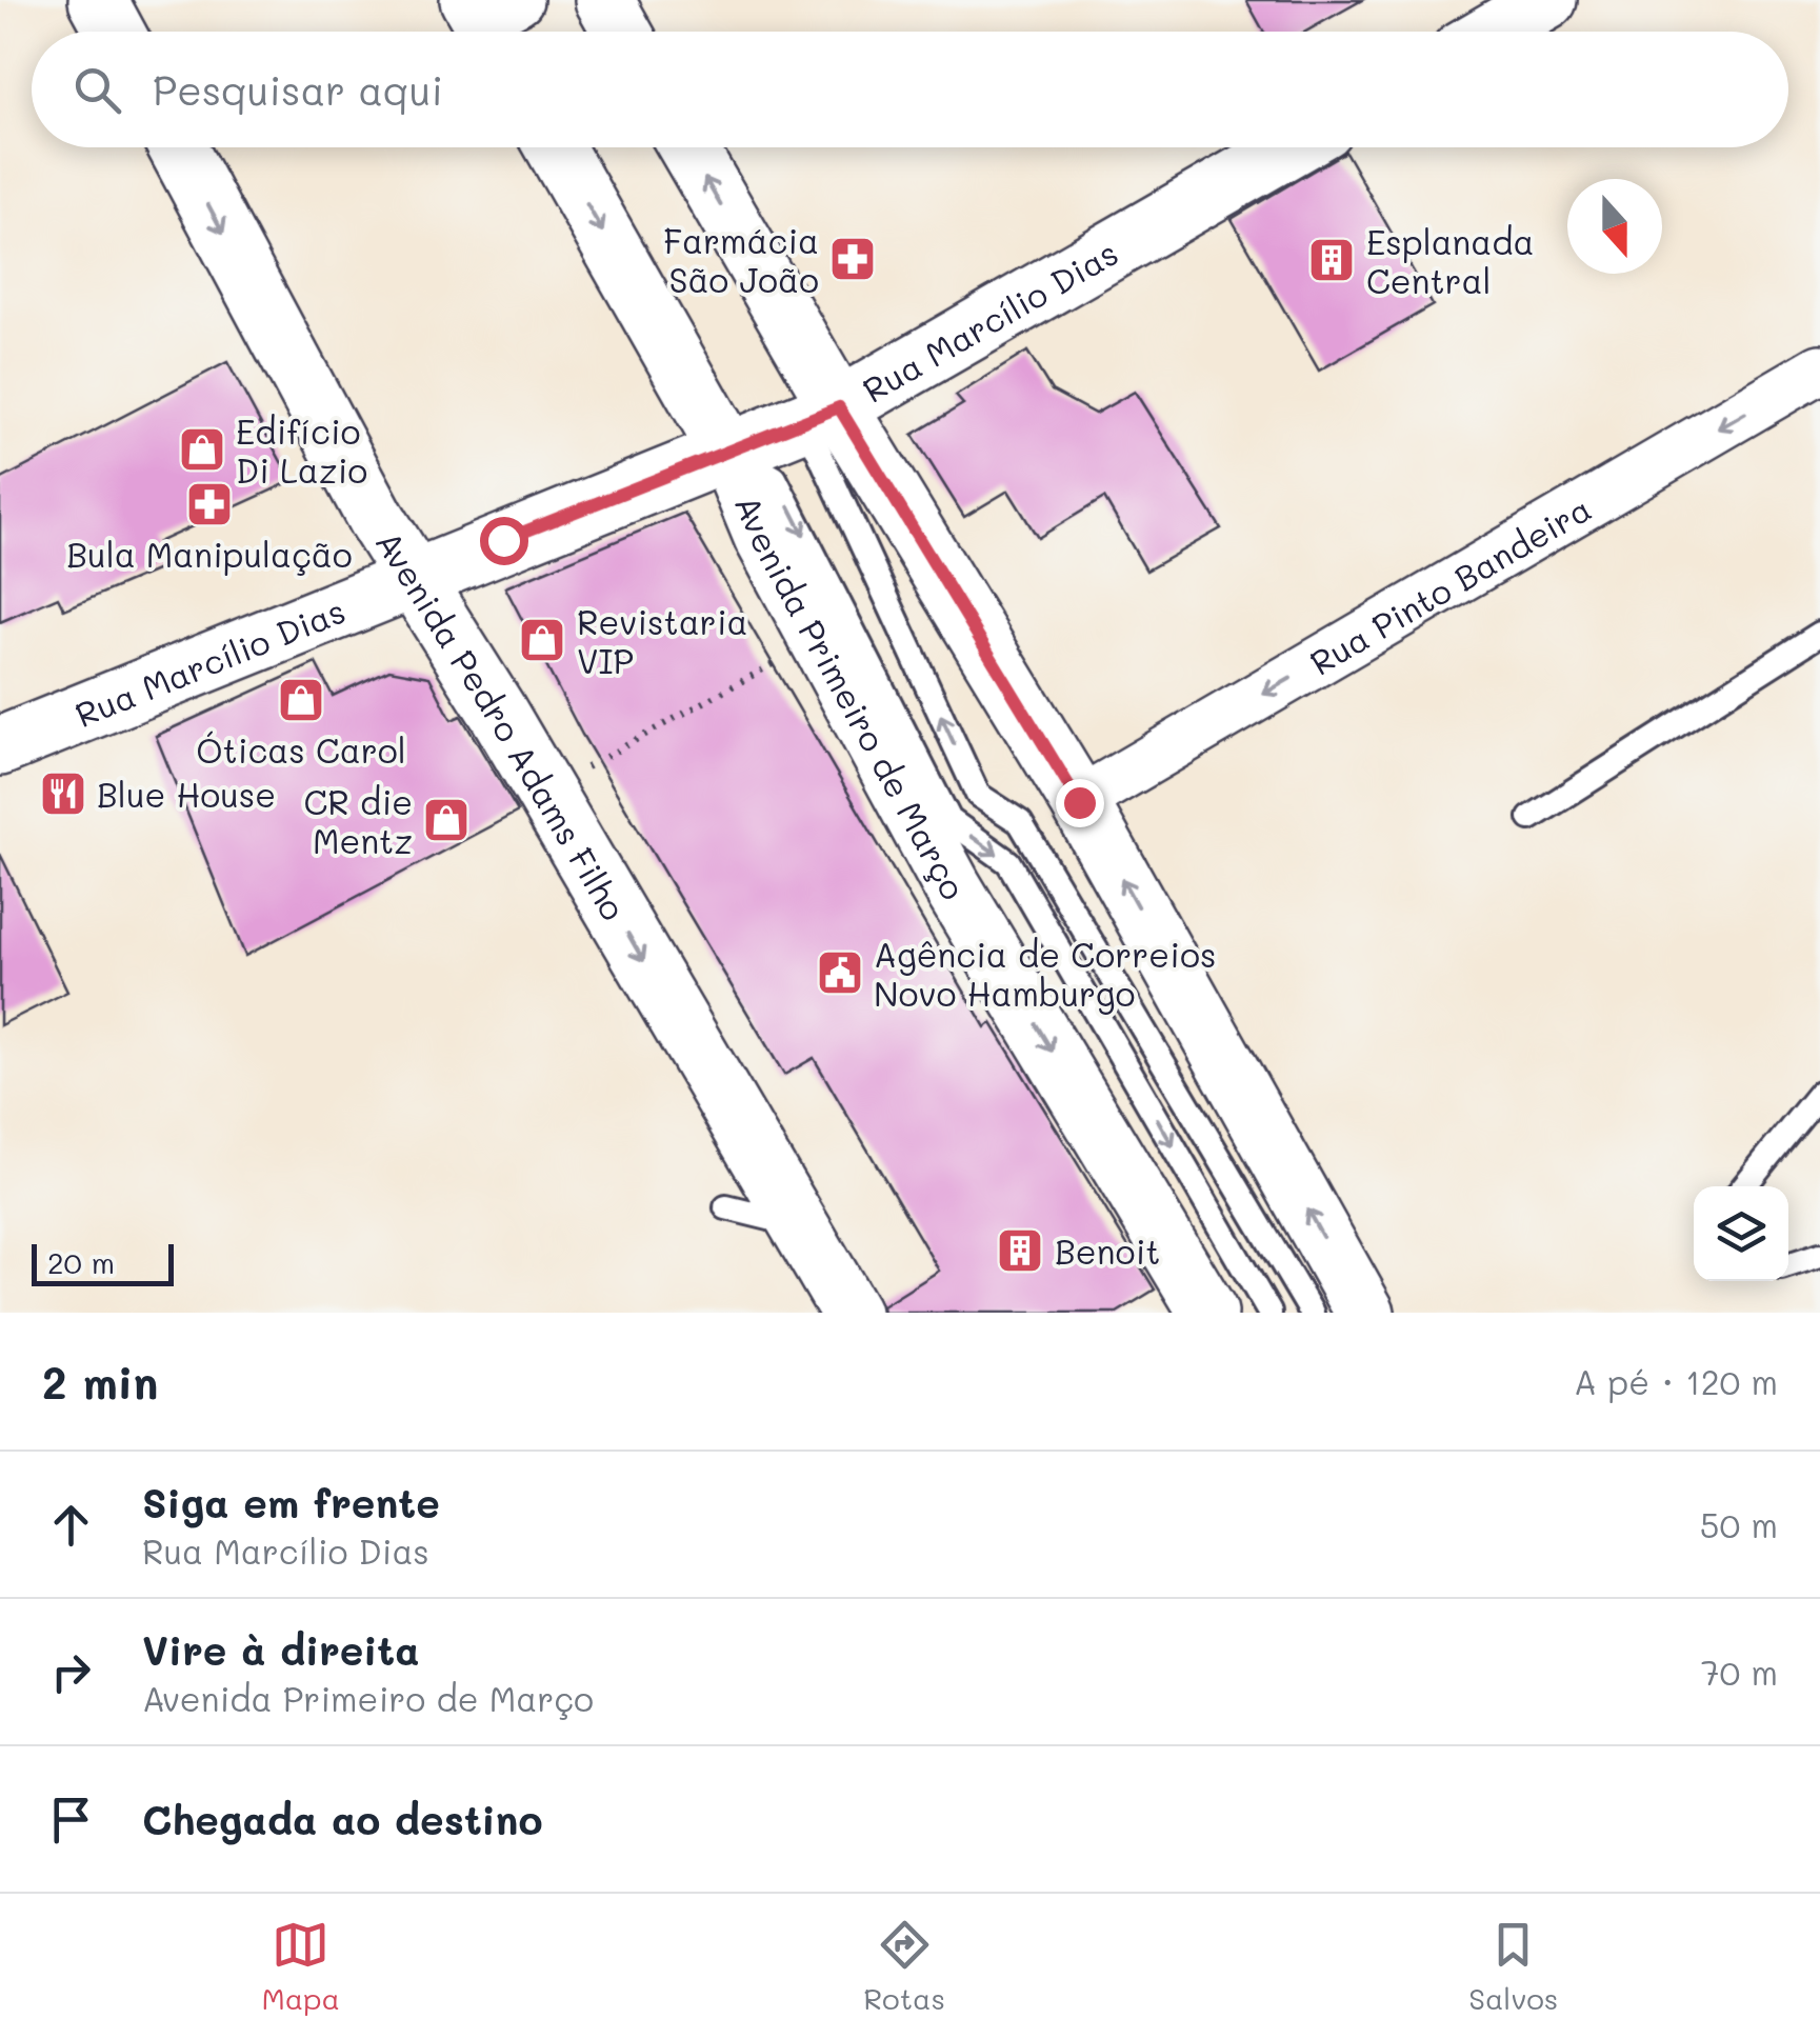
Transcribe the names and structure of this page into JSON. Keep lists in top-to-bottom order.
{
  "streets": {
    "main road": ["Rua Marcílio Dias", "Avenida Primeiro de Março", "Avenida Pedro Adams Filho"],
    "street": ["Rua Pinto Bandeira"]
  },
  "crossings": [
    ["Rua Marcílio Dias", "Avenida Primeiro de Março"],
    ["Rua Marcílio Dias", "Avenida Pedro Adams Filho"],
    ["Rua Pinto Bandeira", "Avenida Primeiro de Março"]
  ],
  "one_way": ["Rua Pinto Bandeira", "Avenida Pedro Adams Filho"],
  "places": {
    "pharmacy": ["Farmácia São João", "Bula Manipulação"],
    "building": ["Esplanada Central", "Benoit"],
    "shop": [
      "Edifício Di Lazio",
      "Revistaria VIP",
      "Óticas Carol",
      "CR die Mentz"
    ],
    "restaurant": ["Blue House"],
    "public building": ["Agência de Correios Novo Hamburgo"]
  },
  "scale_bar": "20 m",
  "north": "bottom",
  "page": {
    "search": "Pesquisar aqui",
    "scale": "20 m",
    "heading": ["2 min", "A pé · 120 m"],
    "list": [
      ["Siga em frente", "Rua Marcílio Dias", "50 m"],
      ["Vire à direita", "Avenida Primeiro de Março", "70 m"],
      "Chegada ao destino"
    ],
    "nav": ["Mapa", "Rotas", "Salvos"]
  }
}
